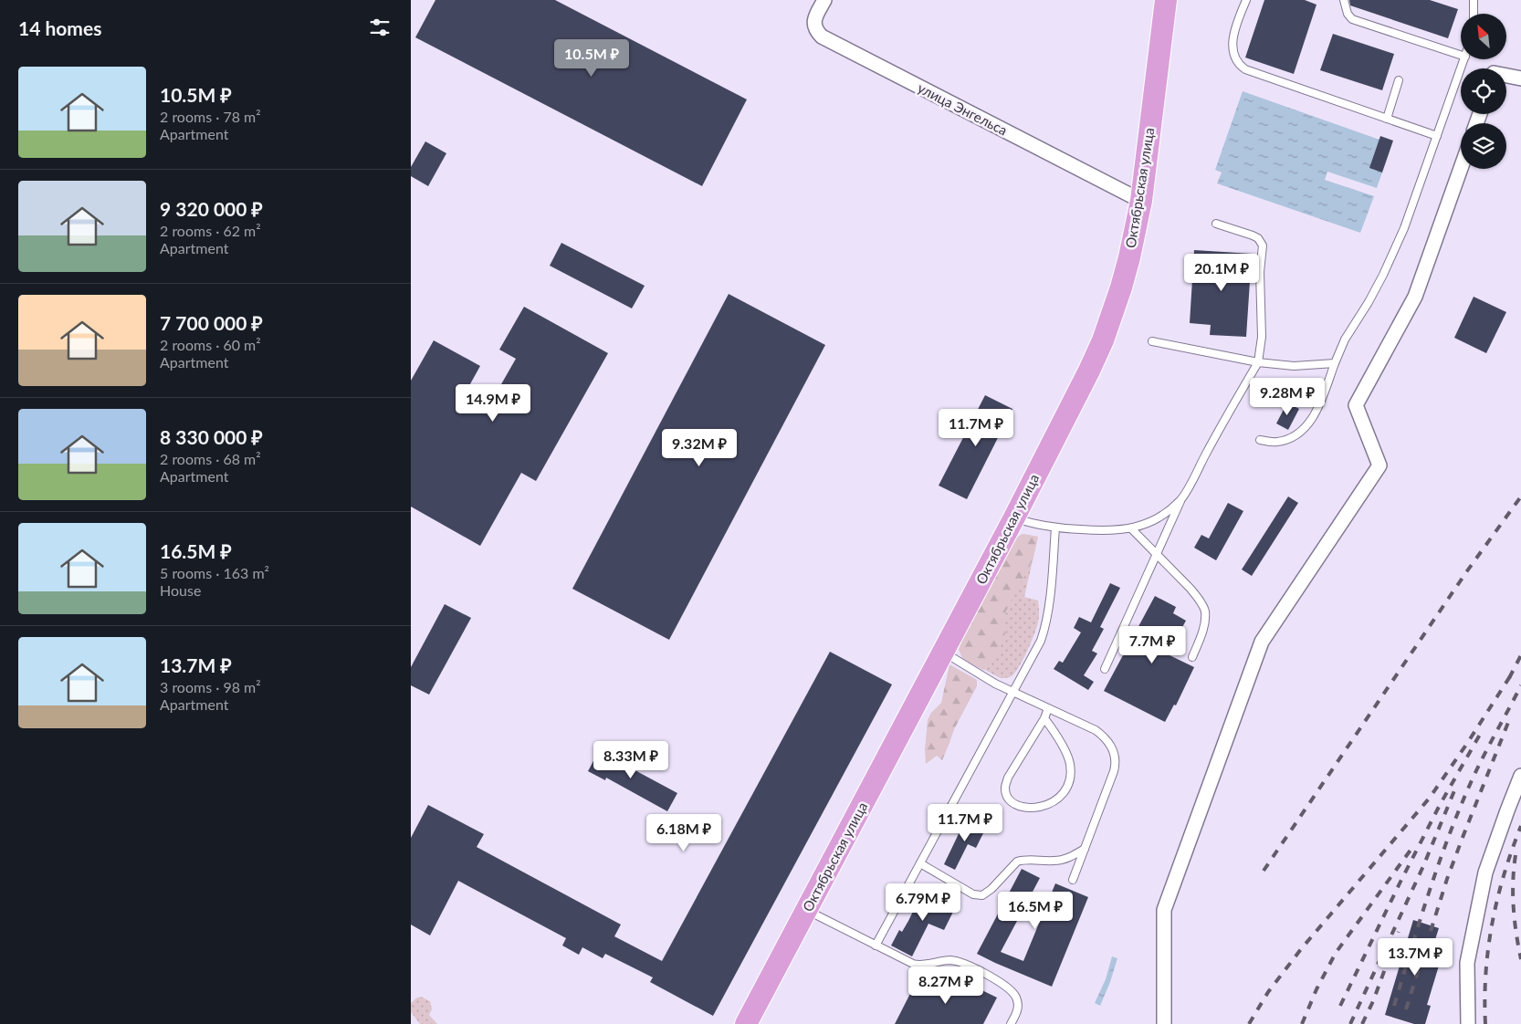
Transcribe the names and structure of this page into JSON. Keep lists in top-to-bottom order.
{
  "streets": {
    "main road": ["Октябрьская улица"],
    "street": ["улица Энгельса"]
  },
  "crossings": [
    ["улица Энгельса", "Октябрьская улица"]
  ],
  "north": "top left",
  "page": {
    "heading": "14 homes",
    "price": [
      "10.5M ₽",
      "20.1M ₽",
      "9.28M ₽",
      "14.9M ₽",
      "11.7M ₽",
      "9.32M ₽",
      "7.7M ₽",
      "8.33M ₽",
      "11.7M ₽",
      "6.18M ₽",
      "6.79M ₽",
      "16.5M ₽",
      "13.7M ₽",
      "8.27M ₽"
    ],
    "list": [
      {
        "name": "10.5M ₽",
        "note": "2 rooms · 78 m² · Apartment"
      },
      {
        "name": "9 320 000 ₽",
        "note": "2 rooms · 62 m² · Apartment"
      },
      {
        "name": "7 700 000 ₽",
        "note": "2 rooms · 60 m² · Apartment"
      },
      {
        "name": "8 330 000 ₽",
        "note": "2 rooms · 68 m² · Apartment"
      },
      {
        "name": "16.5M ₽",
        "note": "5 rooms · 163 m² · House"
      },
      {
        "name": "13.7M ₽",
        "note": "3 rooms · 98 m² · Apartment"
      }
    ]
  }
}
